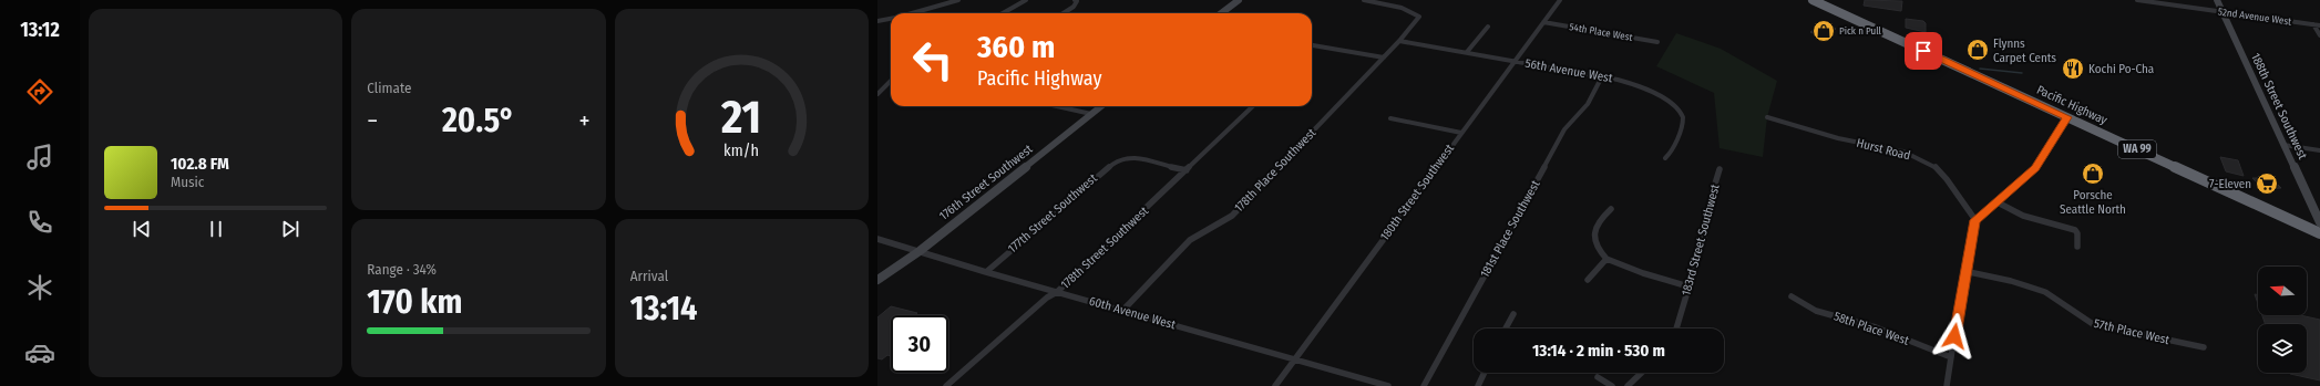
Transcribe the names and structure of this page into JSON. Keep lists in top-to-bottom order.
{
  "streets": {
    "highway": ["Pacific Highway", "WA 99"],
    "street": [
      "52nd Avenue West",
      "54th Place West",
      "56th Avenue West",
      "188th Street Southwest",
      "Hurst Road",
      "178th Place Southwest",
      "176th Street Southwest",
      "180th Street Southwest",
      "177th Street Southwest",
      "181st Place Southwest",
      "183rd Street Southwest",
      "178th Street Southwest",
      "60th Avenue West",
      "58th Place West",
      "57th Place West"
    ]
  },
  "crossings": [
    ["52nd Avenue West", "188th Street Southwest"],
    ["54th Place West", "180th Street Southwest"],
    ["56th Avenue West", "178th Place Southwest"],
    ["56th Avenue West", "180th Street Southwest"],
    ["56th Avenue West", "181st Place Southwest"],
    ["178th Place Southwest", "60th Avenue West"],
    ["176th Street Southwest", "60th Avenue West"],
    ["180th Street Southwest", "60th Avenue West"],
    ["177th Street Southwest", "178th Street Southwest"],
    ["177th Street Southwest", "60th Avenue West"],
    ["178th Street Southwest", "60th Avenue West"]
  ],
  "places": {
    "shop": ["Pick n Pull", "Flynns Carpet Cents", "Porsche Seattle North"],
    "restaurant": ["Kochi Po-Cha"],
    "supermarket": ["7-Eleven"]
  },
  "north": "left",
  "page": {
    "tabs": "13:12",
    "tile": [
      "Climate",
      ["Range · 34%", "170 km"],
      ["Arrival", "13:14"]
    ],
    "turn": ["360 m", "Pacific Highway"],
    "heat": ["−", "20.5°", "+"],
    "song": ["102.8 FM", "Music"],
    "limit": "30",
    "trip": "13:14 · 2 min · 530 m",
    "gauge": ["21", "km/h"]
  }
}
